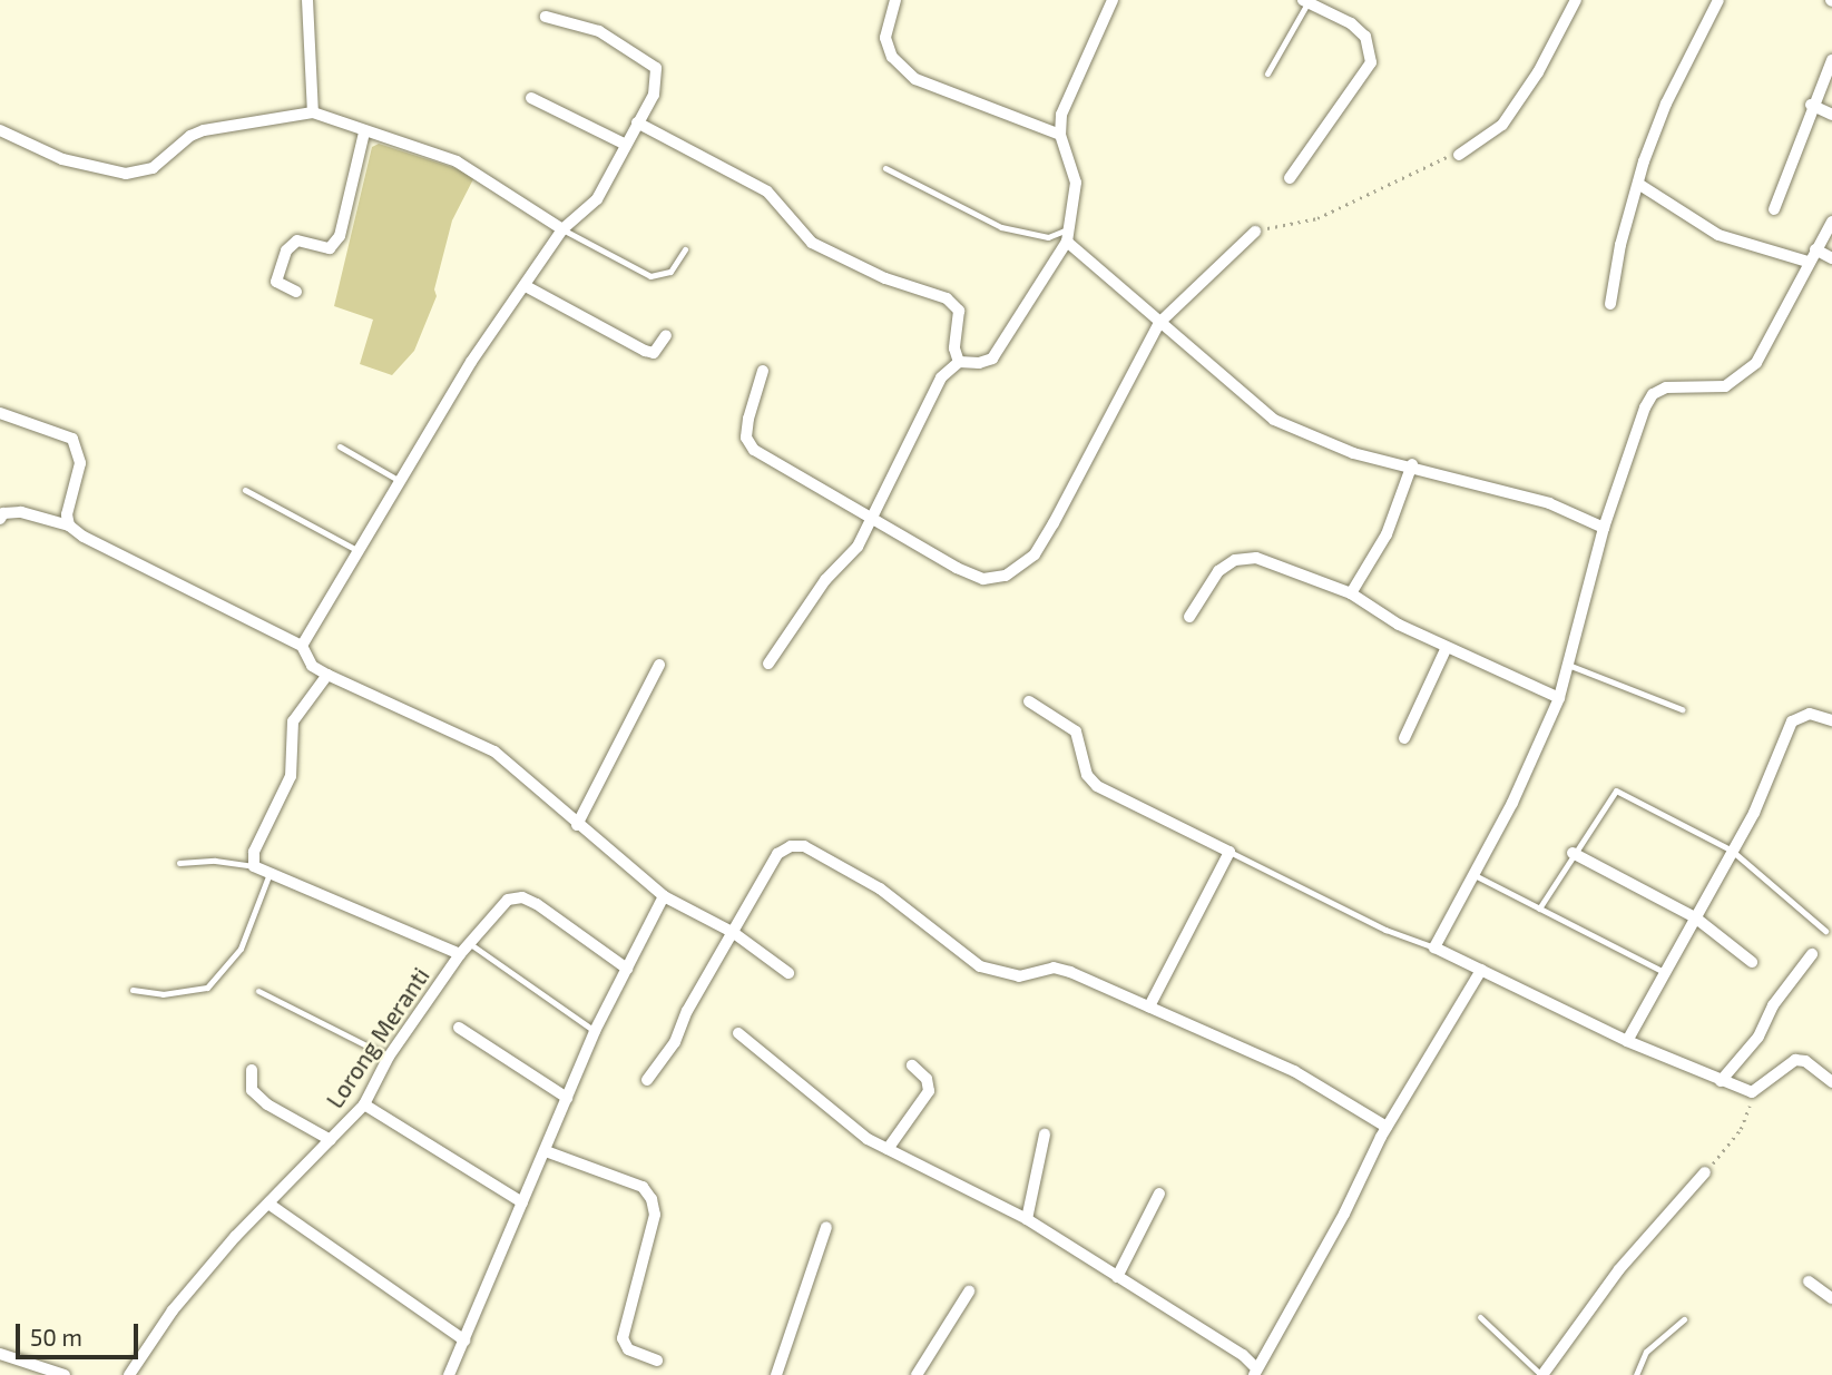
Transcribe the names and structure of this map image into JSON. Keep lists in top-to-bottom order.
{
  "streets": {
    "street": ["Lorong Meranti"]
  },
  "scale_bar": "50 m"
}
